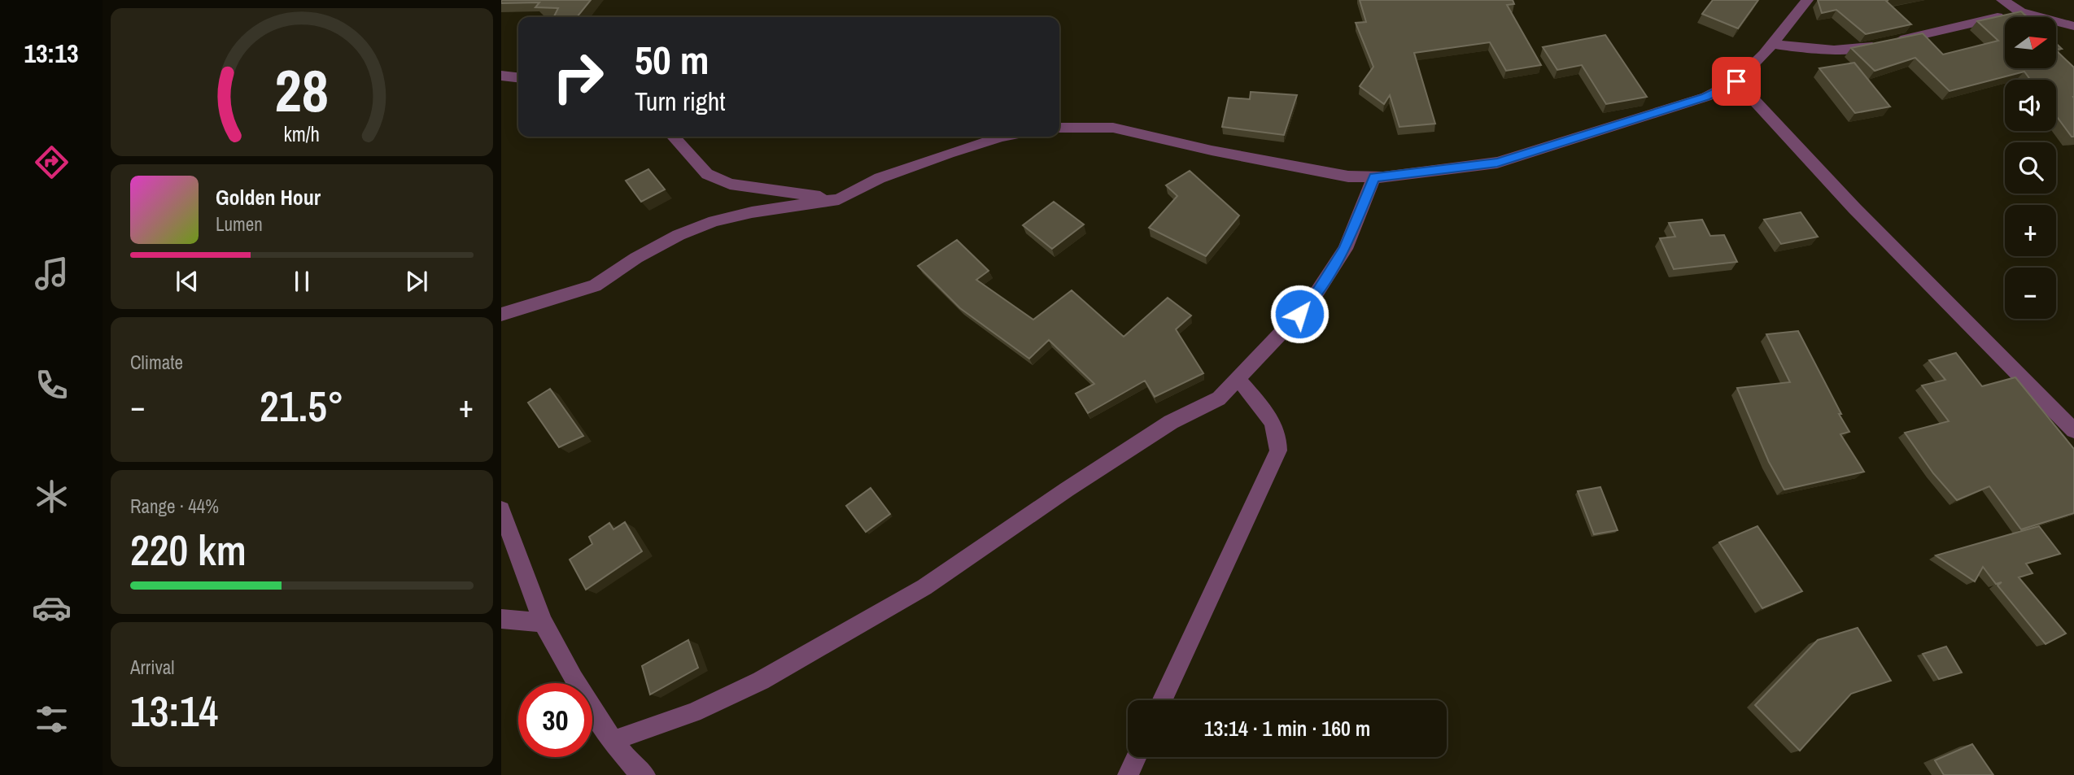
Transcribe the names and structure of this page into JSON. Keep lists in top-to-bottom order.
{
  "north": "right",
  "page": {
    "tabs": "13:13",
    "map_buttons": ["+", "−"],
    "turn": ["50 m", "Turn right"],
    "song": ["Golden Hour", "Lumen"],
    "tile": [
      "Climate",
      ["Range · 44%", "220 km"],
      ["Arrival", "13:14"]
    ],
    "heat": ["−", "21.5°", "+"],
    "limit": "30",
    "trip": "13:14 · 1 min · 160 m",
    "gauge": ["28", "km/h"]
  }
}
